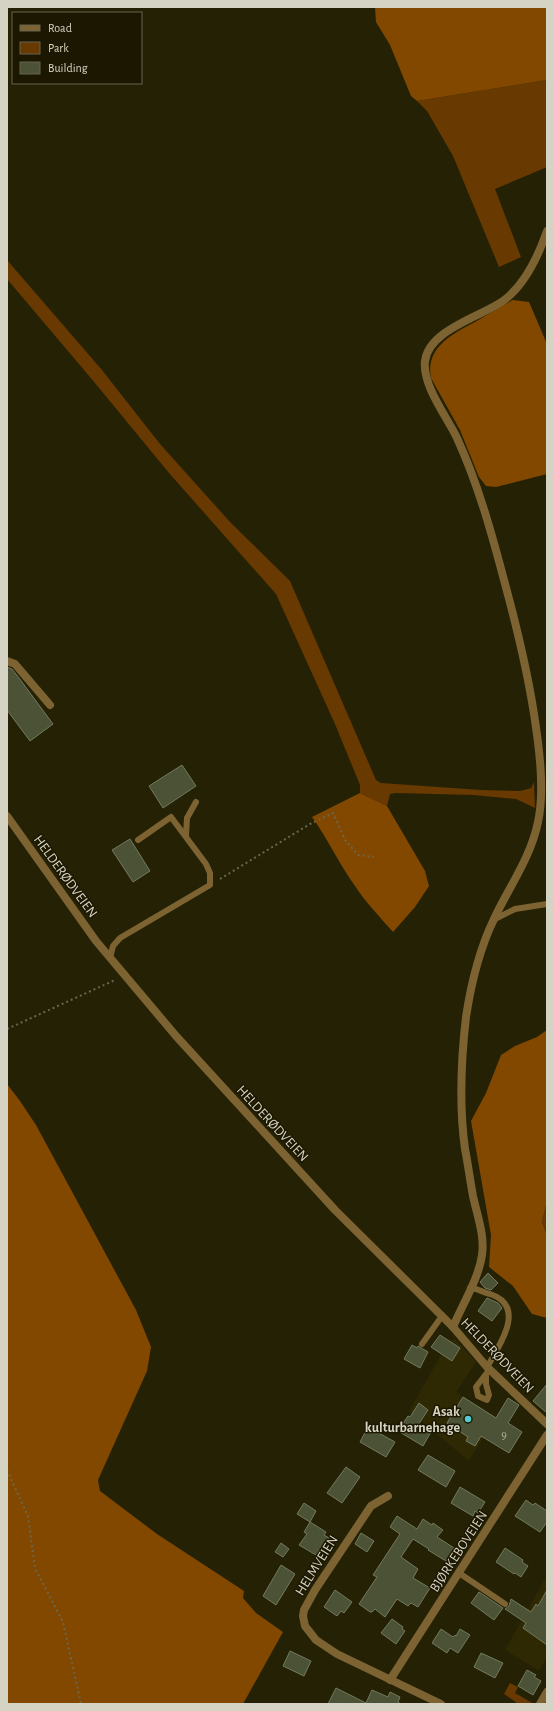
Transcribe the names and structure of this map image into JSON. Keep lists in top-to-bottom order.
{
  "streets": {
    "street": ["HELDERØDVEIEN", "BJØRKEBOVEIEN", "HELMVEIEN"]
  },
  "crossings": [
    ["BJØRKEBOVEIEN", "HELMVEIEN"]
  ],
  "places": ["Asak kulturbarnehage"],
  "house_numbers": ["9"],
  "legend": ["Road", "Park", "Building"]
}
